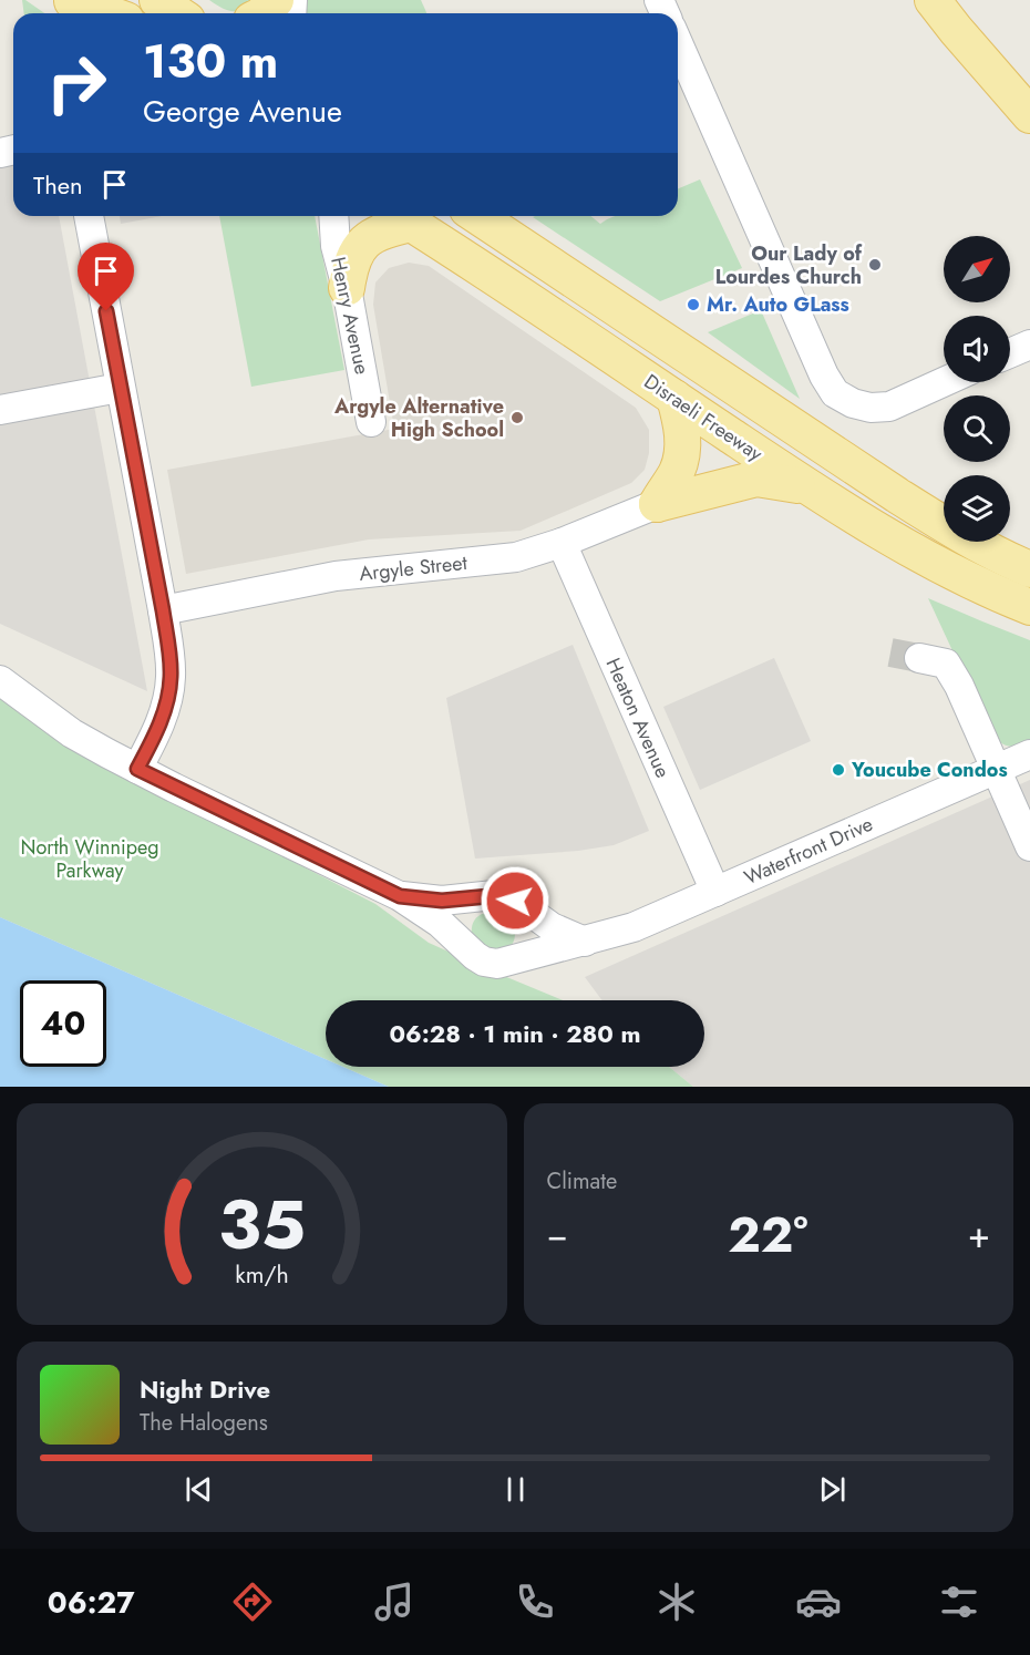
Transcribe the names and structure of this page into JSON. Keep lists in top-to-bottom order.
{
  "streets": {
    "main road": ["Disraeli Freeway"],
    "street": [
      "Henry Avenue",
      "Argyle Street",
      "Heaton Avenue",
      "Waterfront Drive"
    ]
  },
  "crossings": [
    ["Argyle Street", "Heaton Avenue"],
    ["Heaton Avenue", "Waterfront Drive"]
  ],
  "parks": ["North Winnipeg Parkway"],
  "places": [
    "Our Lady of Lourdes Church",
    "Mr. Auto GLass",
    "Argyle Alternative High School",
    "Youcube Condos"
  ],
  "north": "top right",
  "page": {
    "turn": ["130 m", "George Avenue"],
    "then": "Then",
    "limit": "40",
    "trip": "06:28 · 1 min · 280 m",
    "tile": "Climate",
    "heat": ["−", "22°", "+"],
    "song": ["Night Drive", "The Halogens"],
    "tabs": "06:27",
    "gauge": ["35", "km/h"]
  }
}
